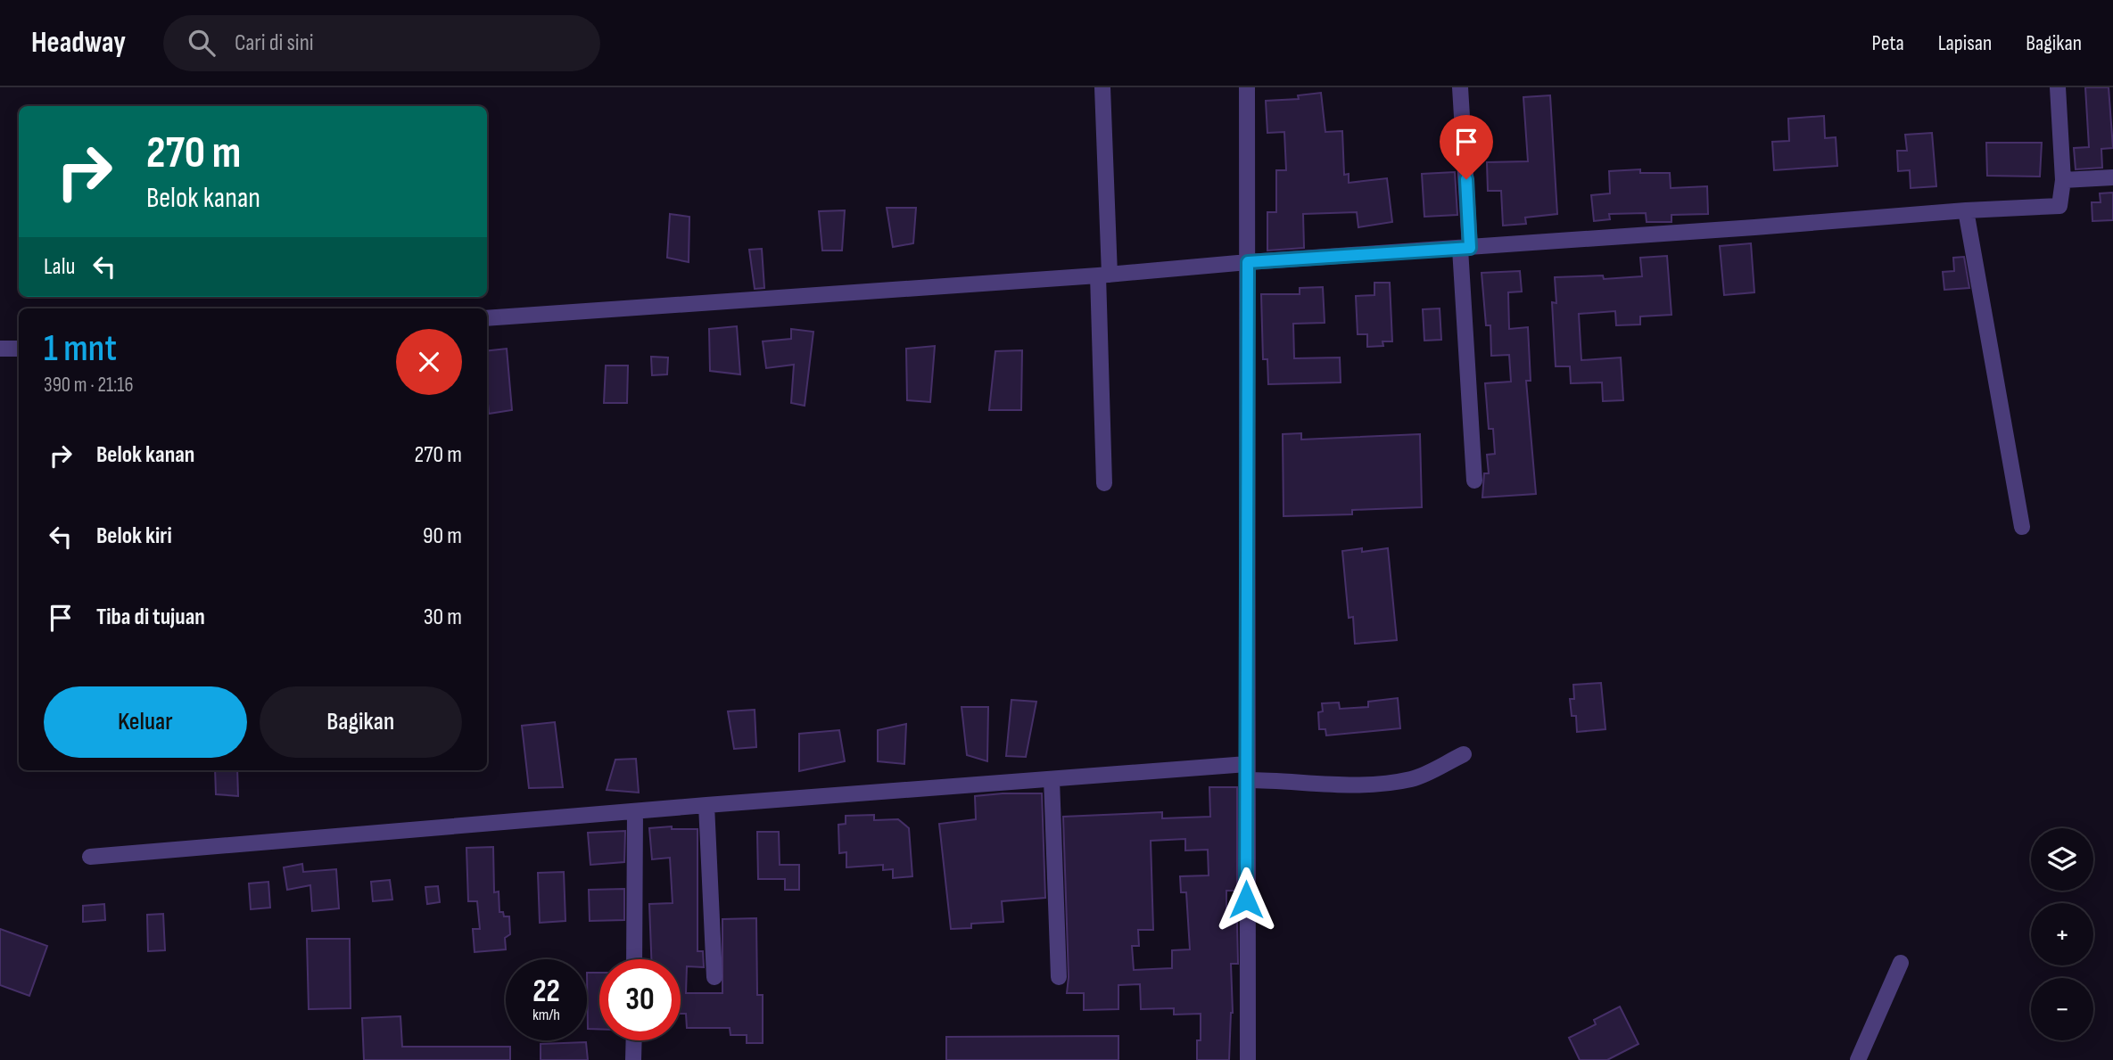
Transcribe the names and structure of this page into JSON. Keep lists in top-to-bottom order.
{
  "page": {
    "header": "Headway",
    "search": "Cari di sini",
    "nav": ["Peta", "Lapisan", "Bagikan"],
    "turn": ["270 m", "Belok kanan"],
    "then": "Lalu",
    "heading": ["1 mnt", "390 m · 21:16"],
    "list": [
      {
        "name": "Belok kanan",
        "value": "270 m"
      },
      {
        "name": "Belok kiri",
        "value": "90 m"
      },
      {
        "name": "Tiba di tujuan",
        "value": "30 m"
      }
    ],
    "buttons": ["Keluar", "Bagikan"],
    "map_buttons": ["+", "−"],
    "speed": "22 km/h",
    "limit": "30"
  }
}
